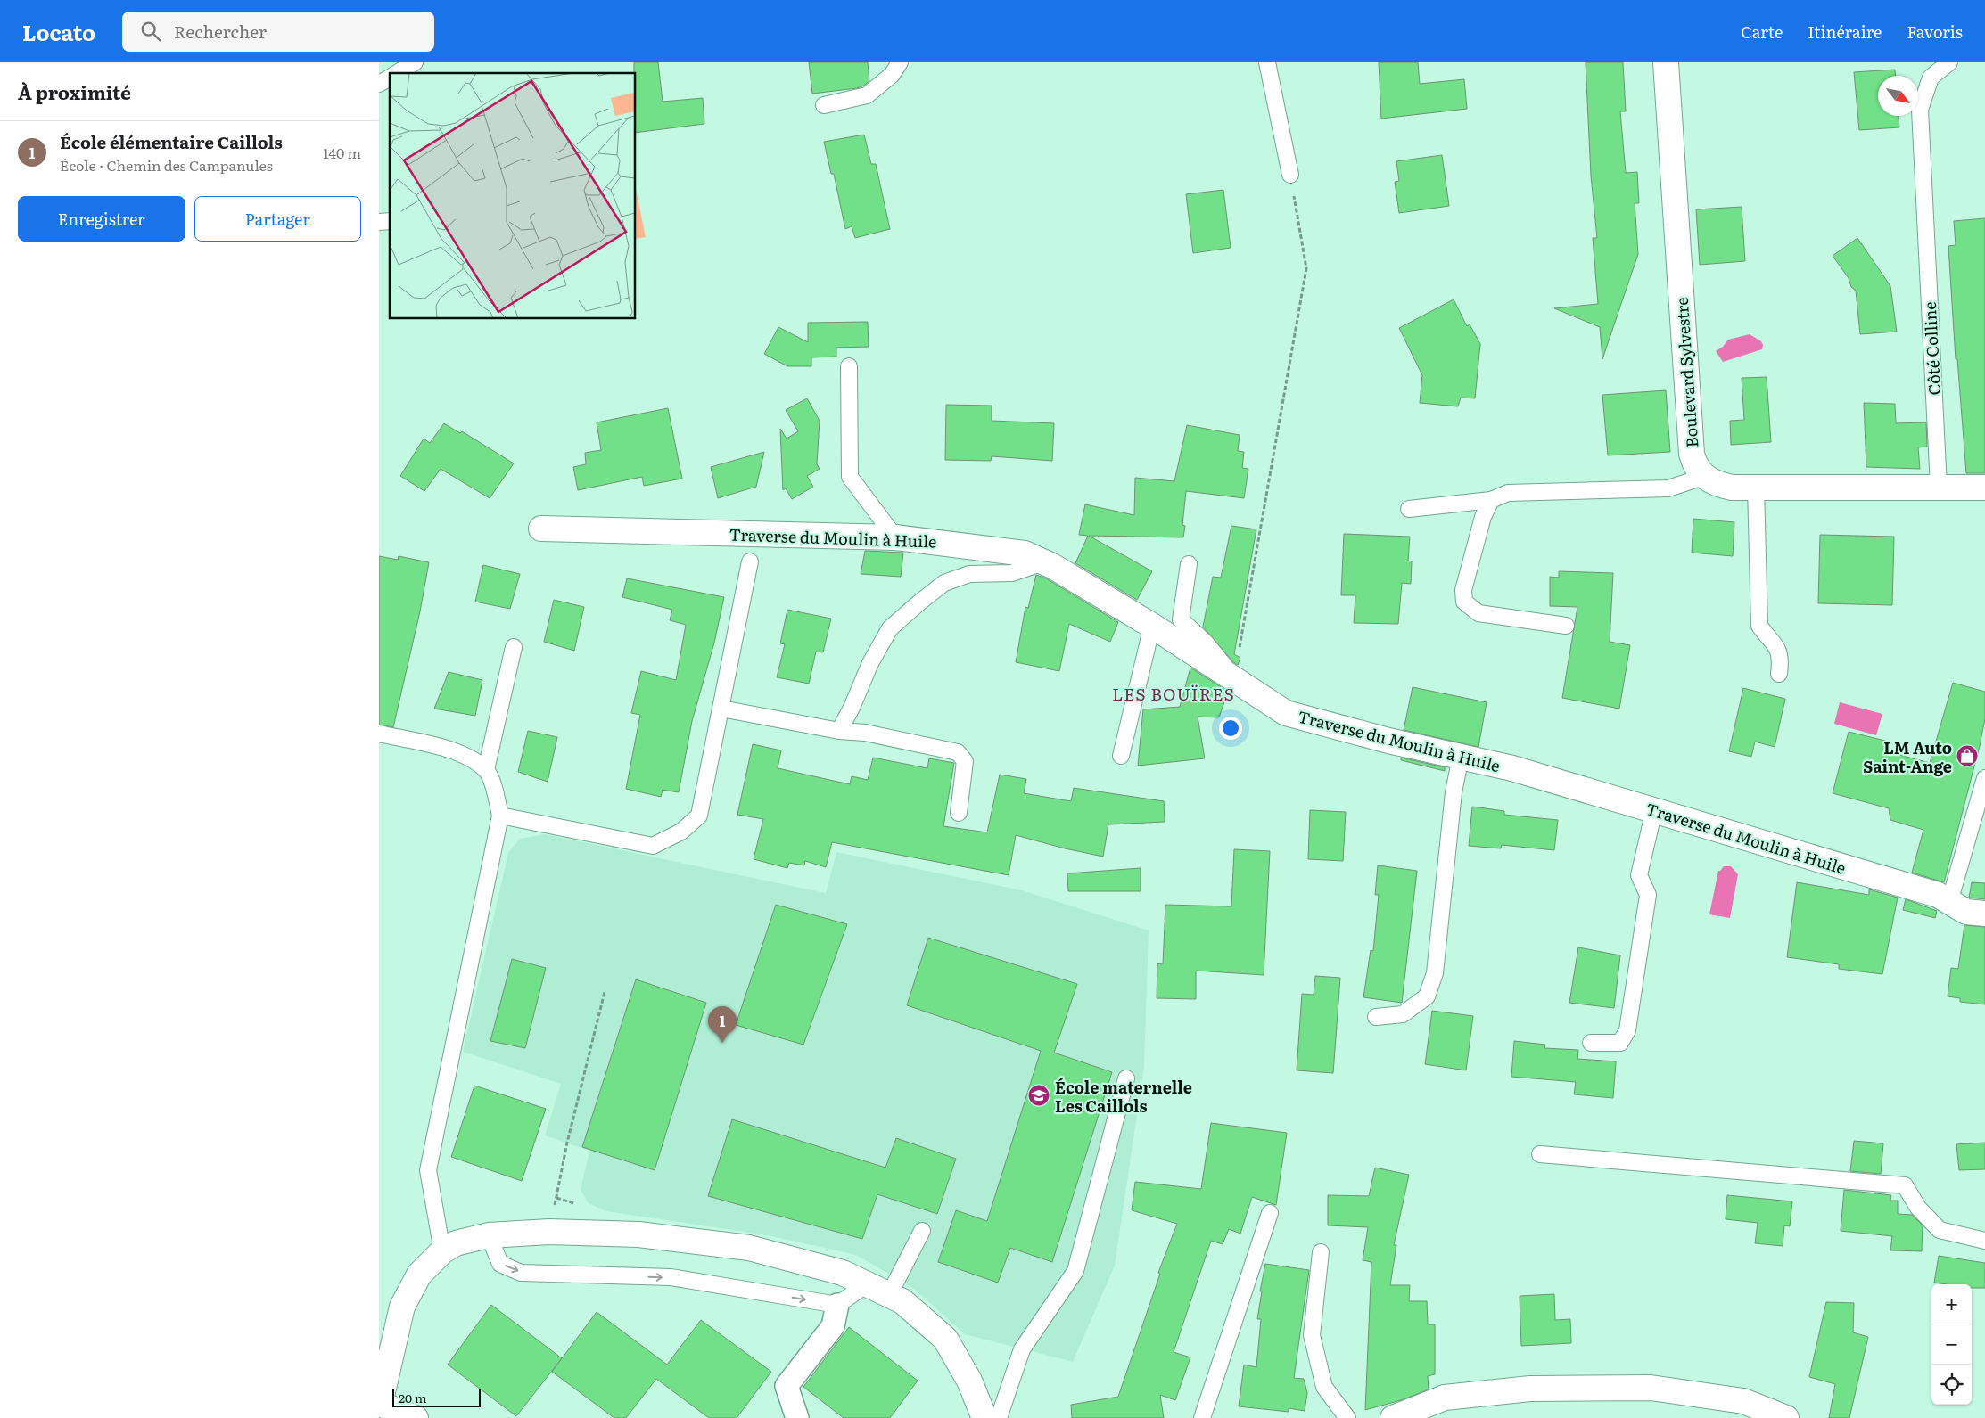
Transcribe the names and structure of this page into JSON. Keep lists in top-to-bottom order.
{
  "streets": {
    "street": ["Boulevard Sylvestre", "Traverse du Moulin à Huile"],
    "lane": ["Côté Colline"]
  },
  "districts": ["LES BOUÏRES"],
  "places": {
    "shop": ["LM Auto Saint-Ange"],
    "school or university": ["École maternelle Les Caillols"]
  },
  "scale_bar": "20 m",
  "north": "bottom right",
  "page": {
    "header": "Locato",
    "search": "Rechercher",
    "nav": ["Carte", "Itinéraire", "Favoris"],
    "heading": "À proximité",
    "list": [
      {
        "mark": "1",
        "name": "École élémentaire Caillols",
        "note": "École · Chemin des Campanules",
        "value": "140 m"
      }
    ],
    "buttons": ["Enregistrer", "Partager"],
    "pins": "1",
    "map_buttons": ["+", "−"],
    "scale": "20 m"
  }
}
